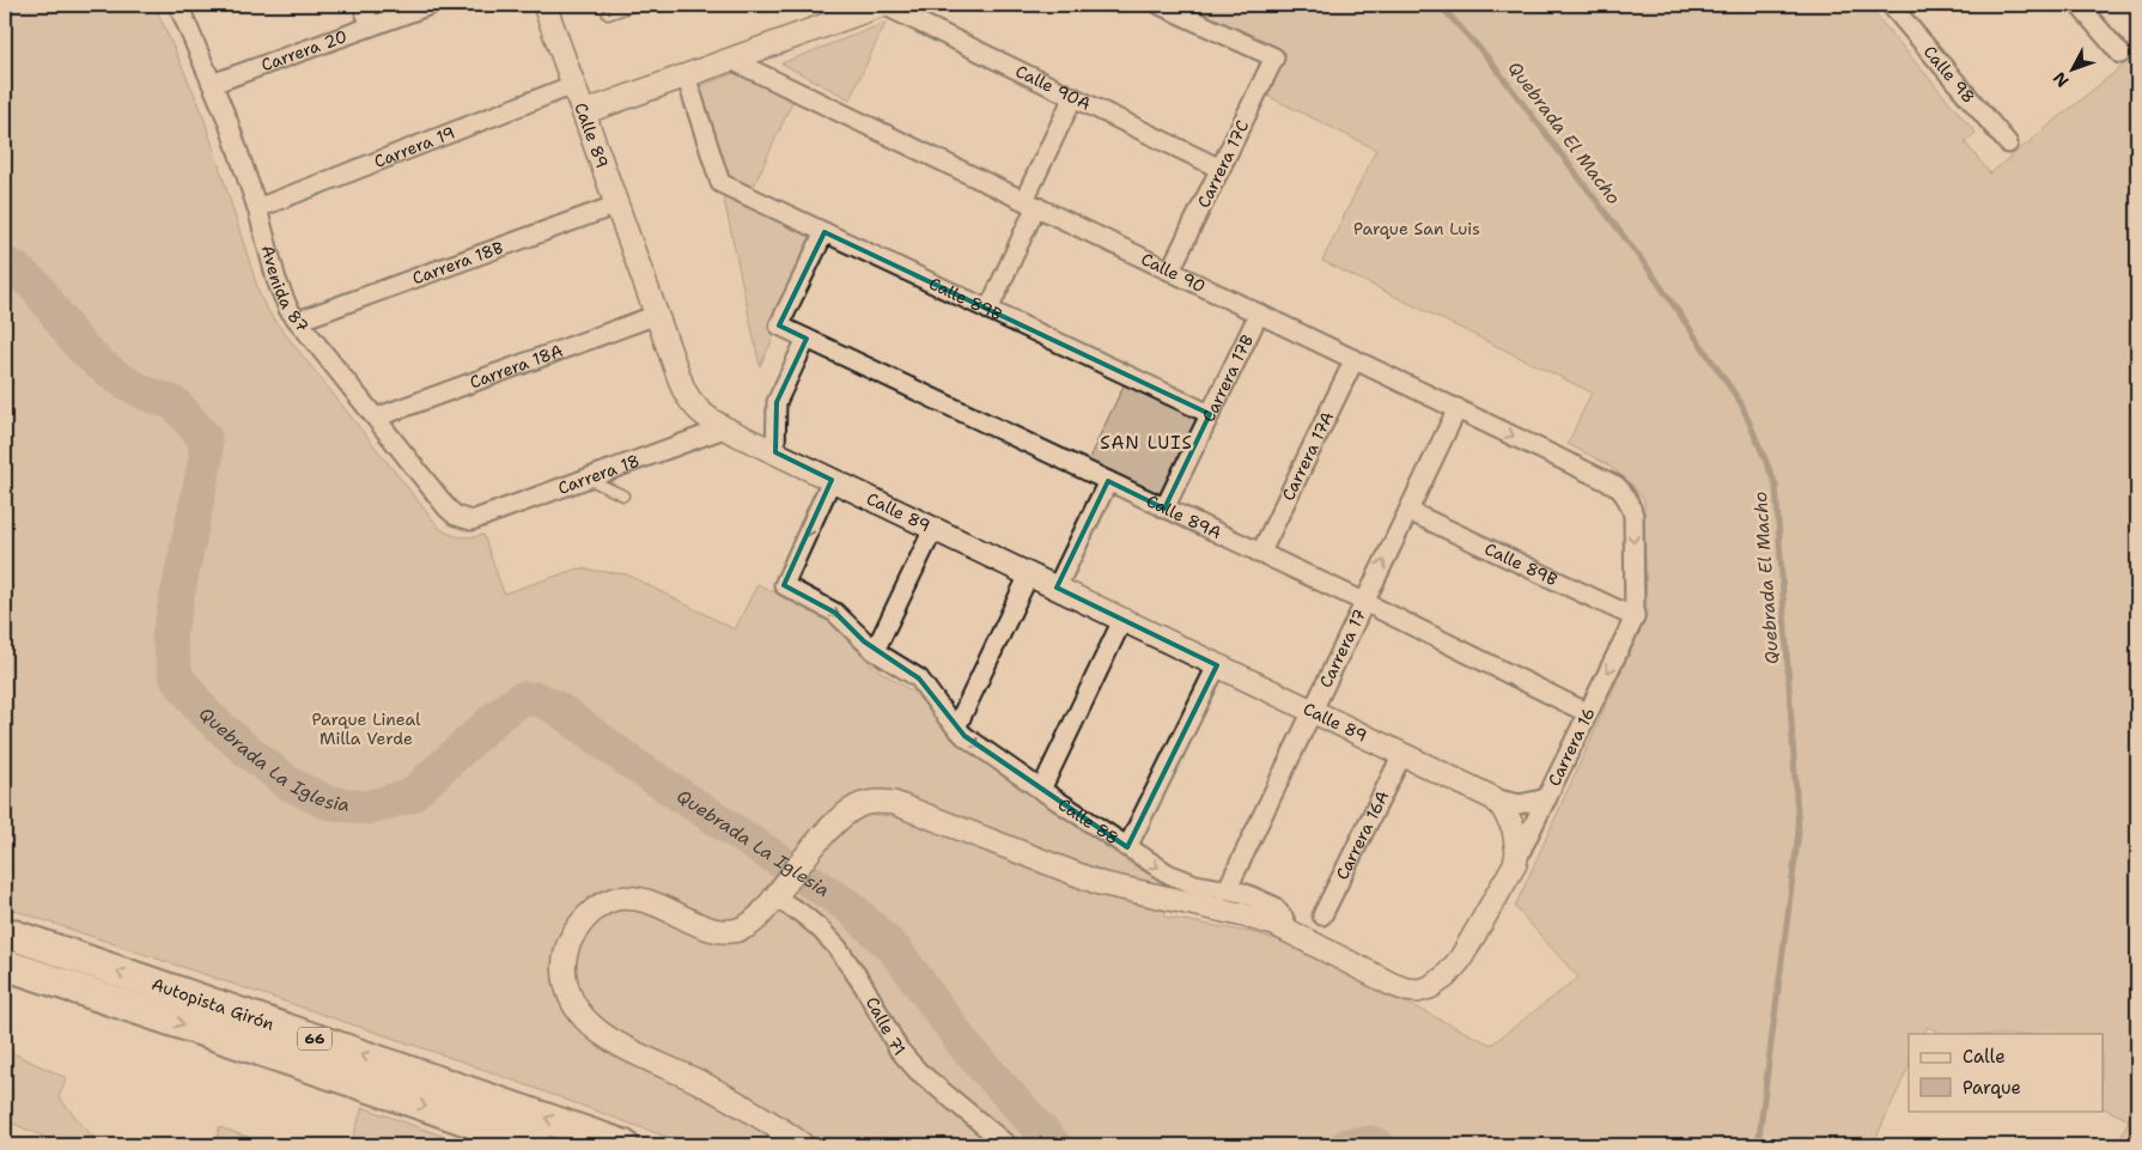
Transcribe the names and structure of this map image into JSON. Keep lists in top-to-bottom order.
{
  "streets": {
    "highway": ["Autopista Girón", "66"],
    "street": [
      "Carrera 20",
      "Calle 98",
      "Calle 90A",
      "Calle 89",
      "Carrera 19",
      "Carrera 17C",
      "Carrera 18B",
      "Calle 90",
      "Avenida 87",
      "Calle 89B",
      "Carrera 18A",
      "Carrera 17B",
      "Carrera 17A",
      "Carrera 18",
      "Calle 89A",
      "Carrera 17",
      "Carrera 16",
      "Calle 88",
      "Carrera 16A",
      "Calle 71"
    ]
  },
  "crossings": [
    ["Carrera 20", "Avenida 87"],
    ["Calle 90A", "Carrera 17C"],
    ["Calle 89", "Carrera 19"],
    ["Calle 89", "Carrera 18B"],
    ["Calle 89", "Carrera 18A"],
    ["Calle 89", "Carrera 18"],
    ["Calle 89", "Carrera 17"],
    ["Calle 89", "Carrera 16"],
    ["Calle 89", "Calle 88"],
    ["Calle 89", "Carrera 16A"],
    ["Carrera 19", "Avenida 87"],
    ["Carrera 17C", "Calle 90"],
    ["Carrera 18B", "Avenida 87"],
    ["Calle 90", "Carrera 17B"],
    ["Calle 90", "Carrera 17A"],
    ["Calle 90", "Carrera 17"],
    ["Calle 90", "Carrera 16"],
    ["Avenida 87", "Carrera 18A"],
    ["Avenida 87", "Carrera 18"],
    ["Calle 89B", "Carrera 17B"],
    ["Calle 89B", "Calle 89A"],
    ["Calle 89B", "Carrera 17"],
    ["Calle 89B", "Carrera 16"],
    ["Carrera 17B", "Calle 89A"],
    ["Carrera 17A", "Calle 89A"],
    ["Calle 89A", "Carrera 17"],
    ["Calle 89A", "Carrera 16"],
    ["Carrera 17", "Calle 88"],
    ["Carrera 16", "Calle 88"]
  ],
  "one_way": ["Carrera 16", "Calle 88"],
  "districts": ["SAN LUIS"],
  "water": ["Quebrada El Macho", "Quebrada La Iglesia"],
  "parks": ["Parque San Luis", "Parque Lineal Milla Verde"],
  "legend": ["Calle", "Parque"],
  "north": "bottom left"
}
